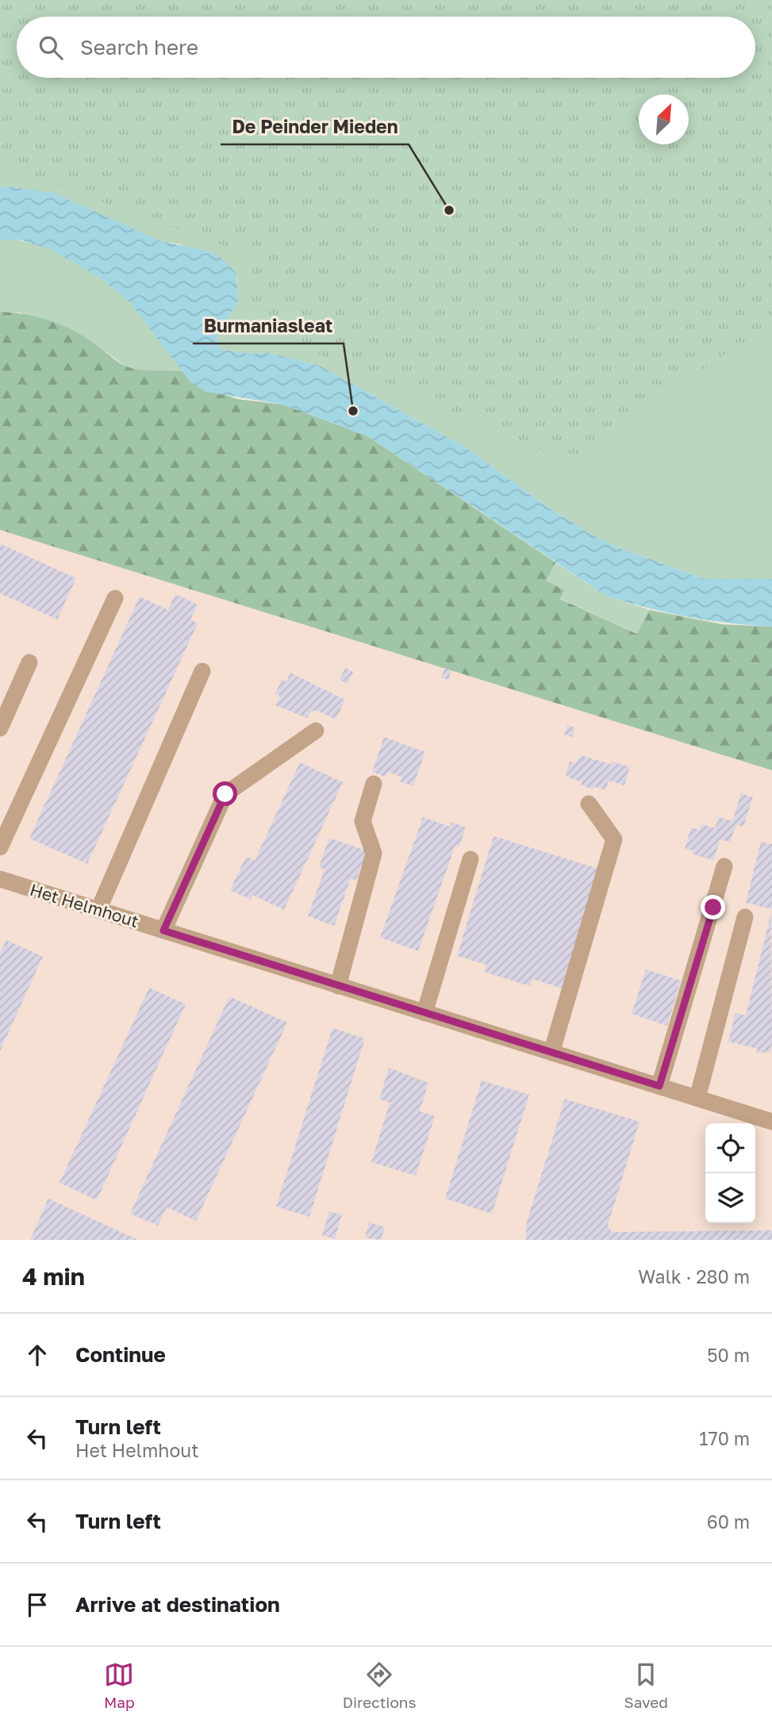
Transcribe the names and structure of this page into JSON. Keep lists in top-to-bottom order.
{
  "streets": {
    "street": ["Het Helmhout"]
  },
  "places": ["De Peinder Mieden", "Burmaniasleat"],
  "north": "top right",
  "page": {
    "search": "Search here",
    "heading": ["4 min", "Walk · 280 m"],
    "list": [
      ["Continue", "50 m"],
      ["Turn left", "Het Helmhout", "170 m"],
      ["Turn left", "60 m"],
      "Arrive at destination"
    ],
    "nav": ["Map", "Directions", "Saved"]
  }
}
